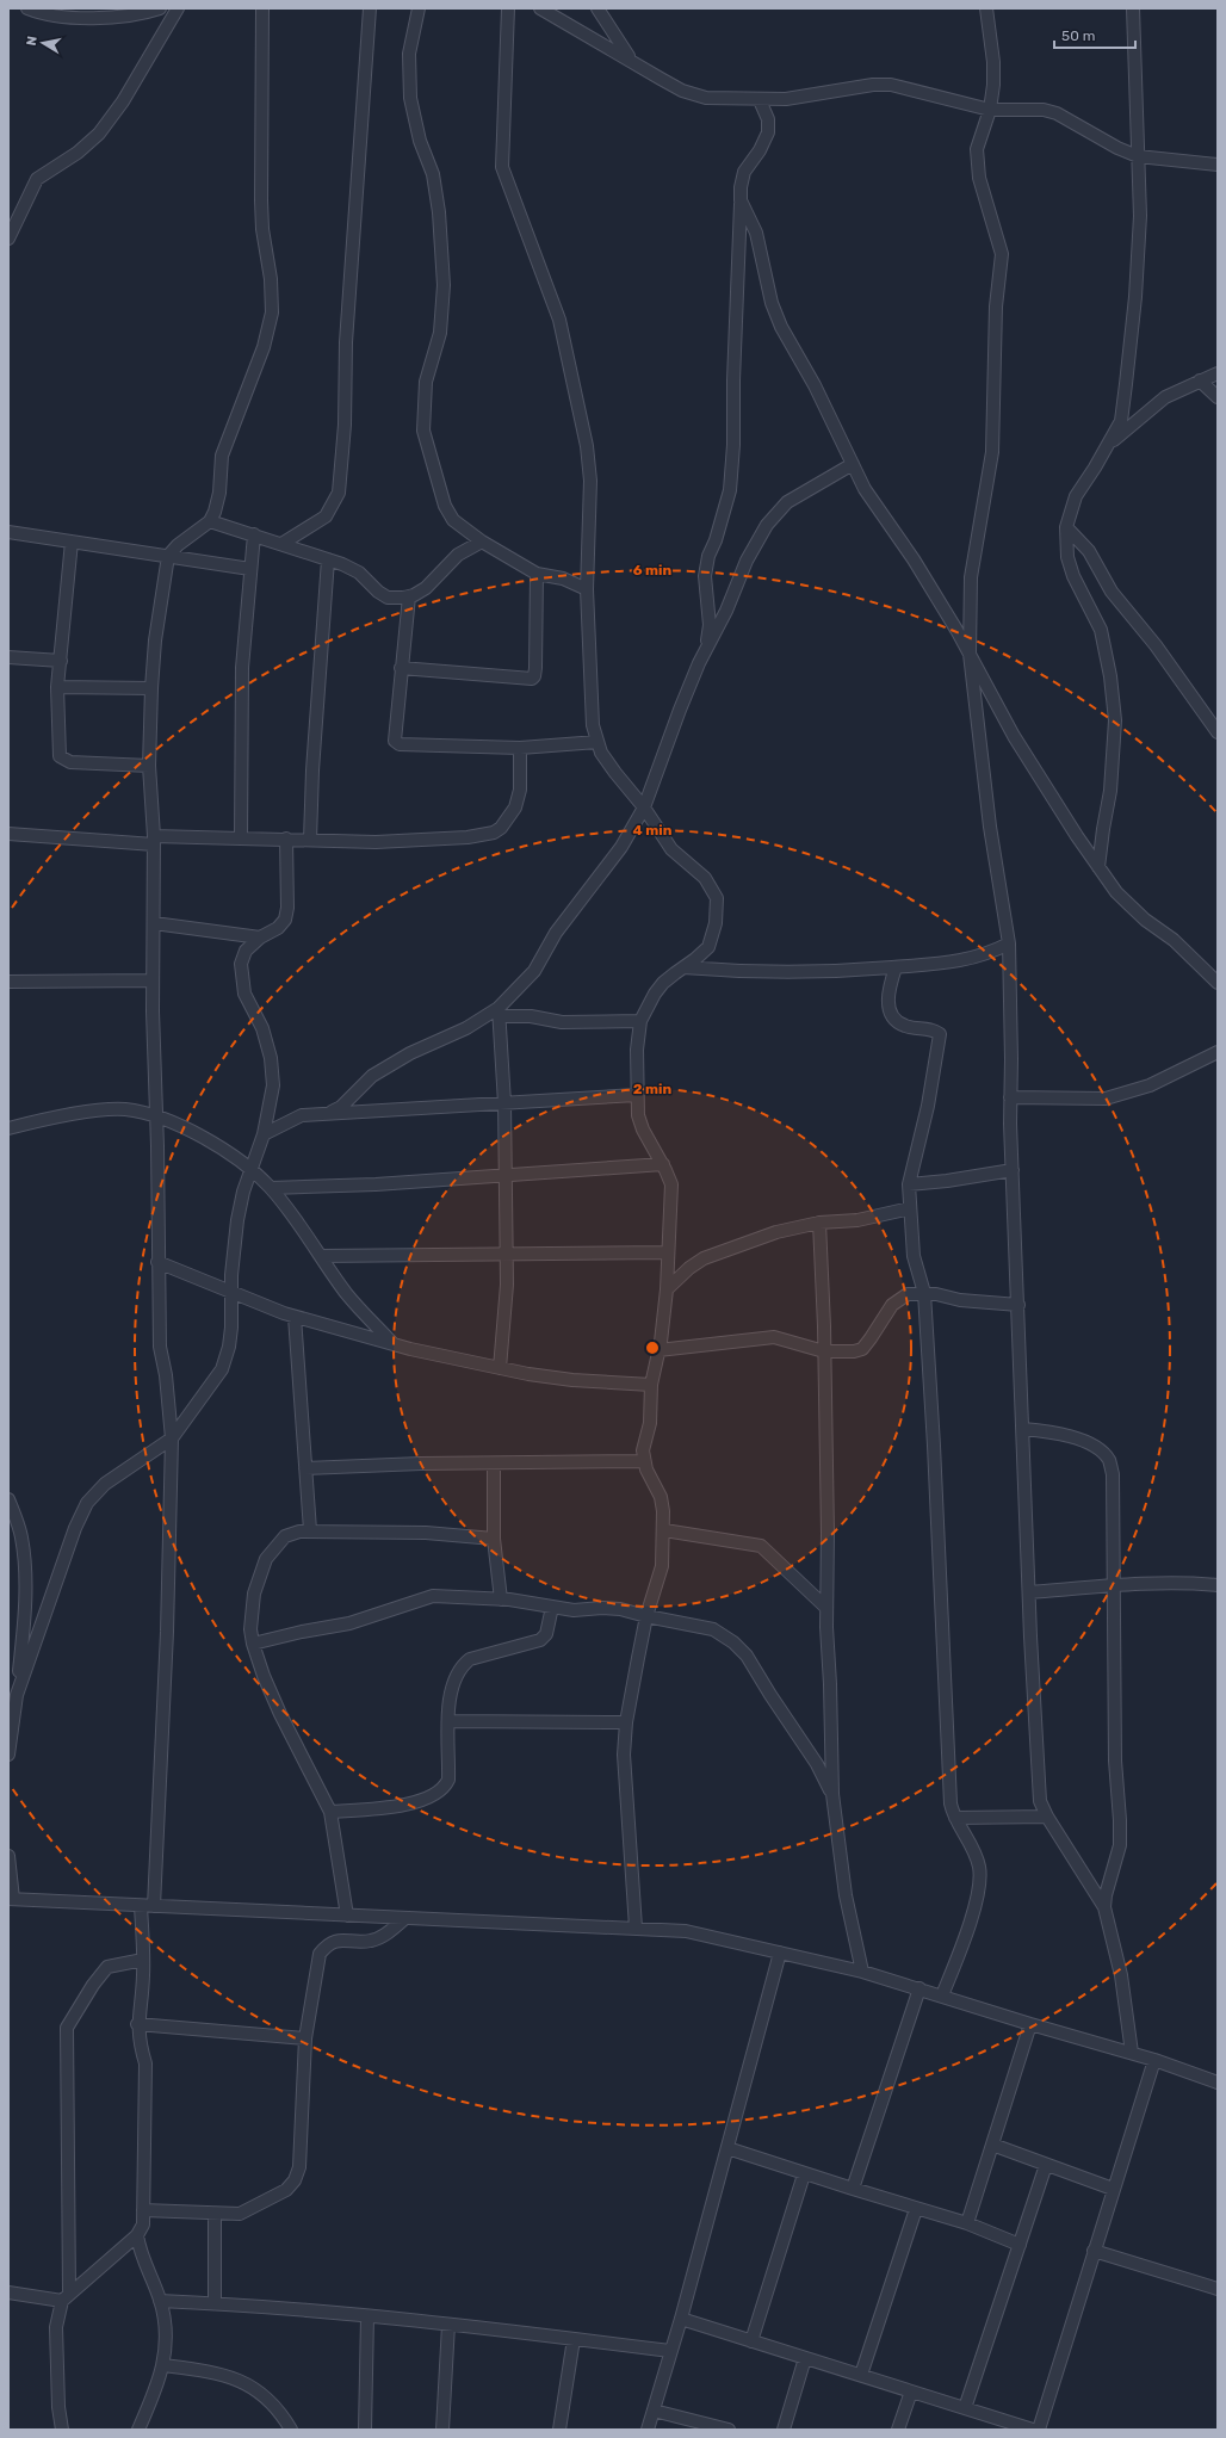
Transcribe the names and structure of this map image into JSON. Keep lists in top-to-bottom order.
{
  "scale_bar": "50 m",
  "north": "left",
  "rings": ["6 min", "4 min", "2 min"]
}
